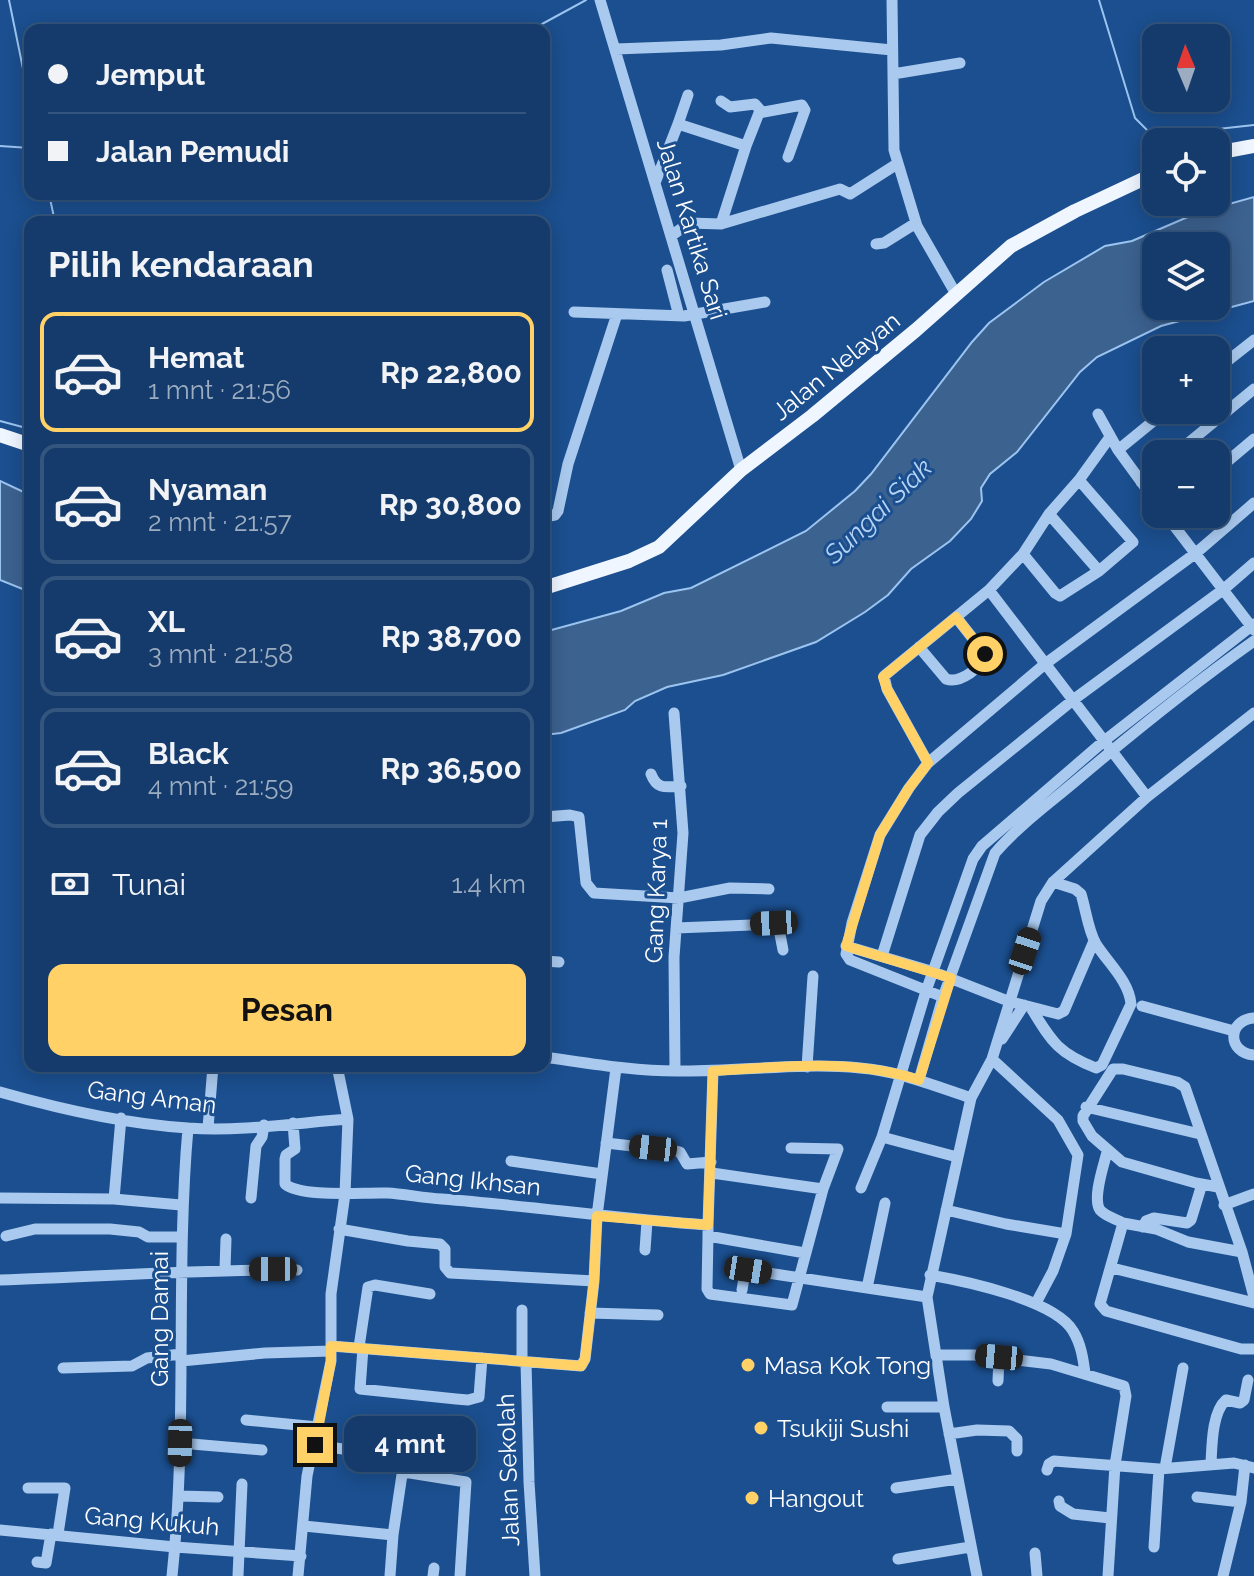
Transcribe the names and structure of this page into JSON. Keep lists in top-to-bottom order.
{
  "streets": {
    "main road": ["Jalan Nelayan"],
    "street": [
      "Jalan Kartika Sari",
      "Gang Karya 1",
      "Gang Aman",
      "Gang Ikhsan",
      "Gang Damai",
      "Jalan Sekolah",
      "Gang Kukuh"
    ]
  },
  "crossings": [
    ["Jalan Kartika Sari", "Jalan Nelayan"],
    ["Gang Aman", "Gang Ikhsan"],
    ["Gang Aman", "Gang Damai"],
    ["Gang Damai", "Gang Kukuh"]
  ],
  "water": ["Sungai Siak"],
  "places": ["Masa Kok Tong", "Tsukiji Sushi", "Hangout"],
  "north": "top",
  "page": {
    "map_buttons": ["+", "−"],
    "banner": ["Jemput", "Jalan Pemudi"],
    "heading": "Pilih kendaraan",
    "list": [
      {
        "name": "Hemat",
        "note": "1 mnt · 21:56",
        "value": "Rp 22,800"
      },
      {
        "name": "Nyaman",
        "note": "2 mnt · 21:57",
        "value": "Rp 30,800"
      },
      {
        "name": "XL",
        "note": "3 mnt · 21:58",
        "value": "Rp 38,700"
      },
      {
        "name": "Black",
        "note": "4 mnt · 21:59",
        "value": "Rp 36,500"
      }
    ],
    "pay": ["Tunai", "1.4 km"],
    "buttons": "Pesan",
    "bubble": "4 mnt"
  }
}
